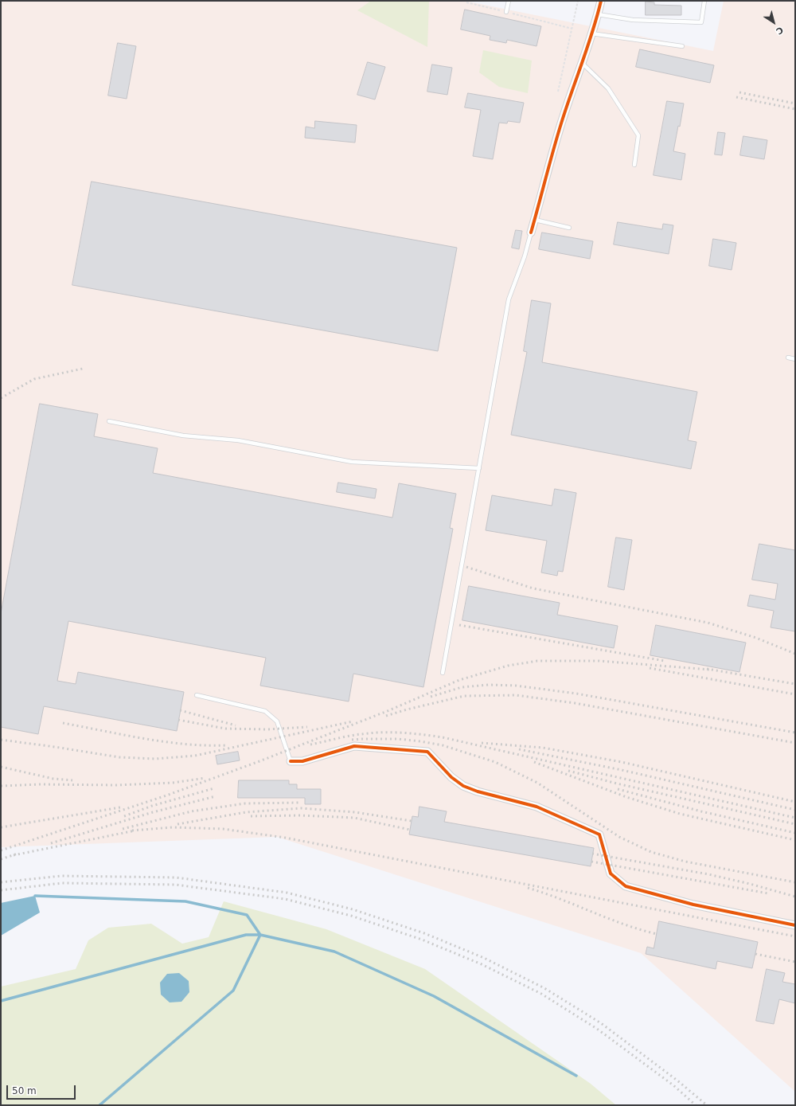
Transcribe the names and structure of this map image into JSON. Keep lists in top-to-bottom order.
{
  "scale_bar": "50 m",
  "north": "bottom right"
}
